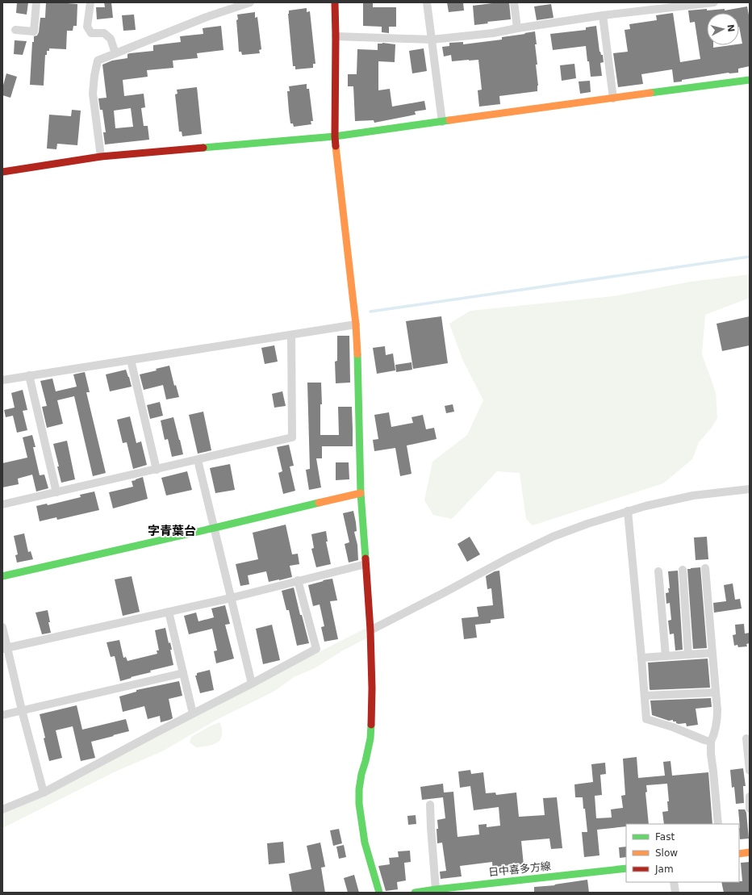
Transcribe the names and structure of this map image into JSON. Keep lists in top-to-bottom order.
{
  "streets": {
    "street": ["日中喜多方線"]
  },
  "districts": ["字青葉台"],
  "legend": ["Fast", "Slow", "Jam"],
  "north": "right"
}
